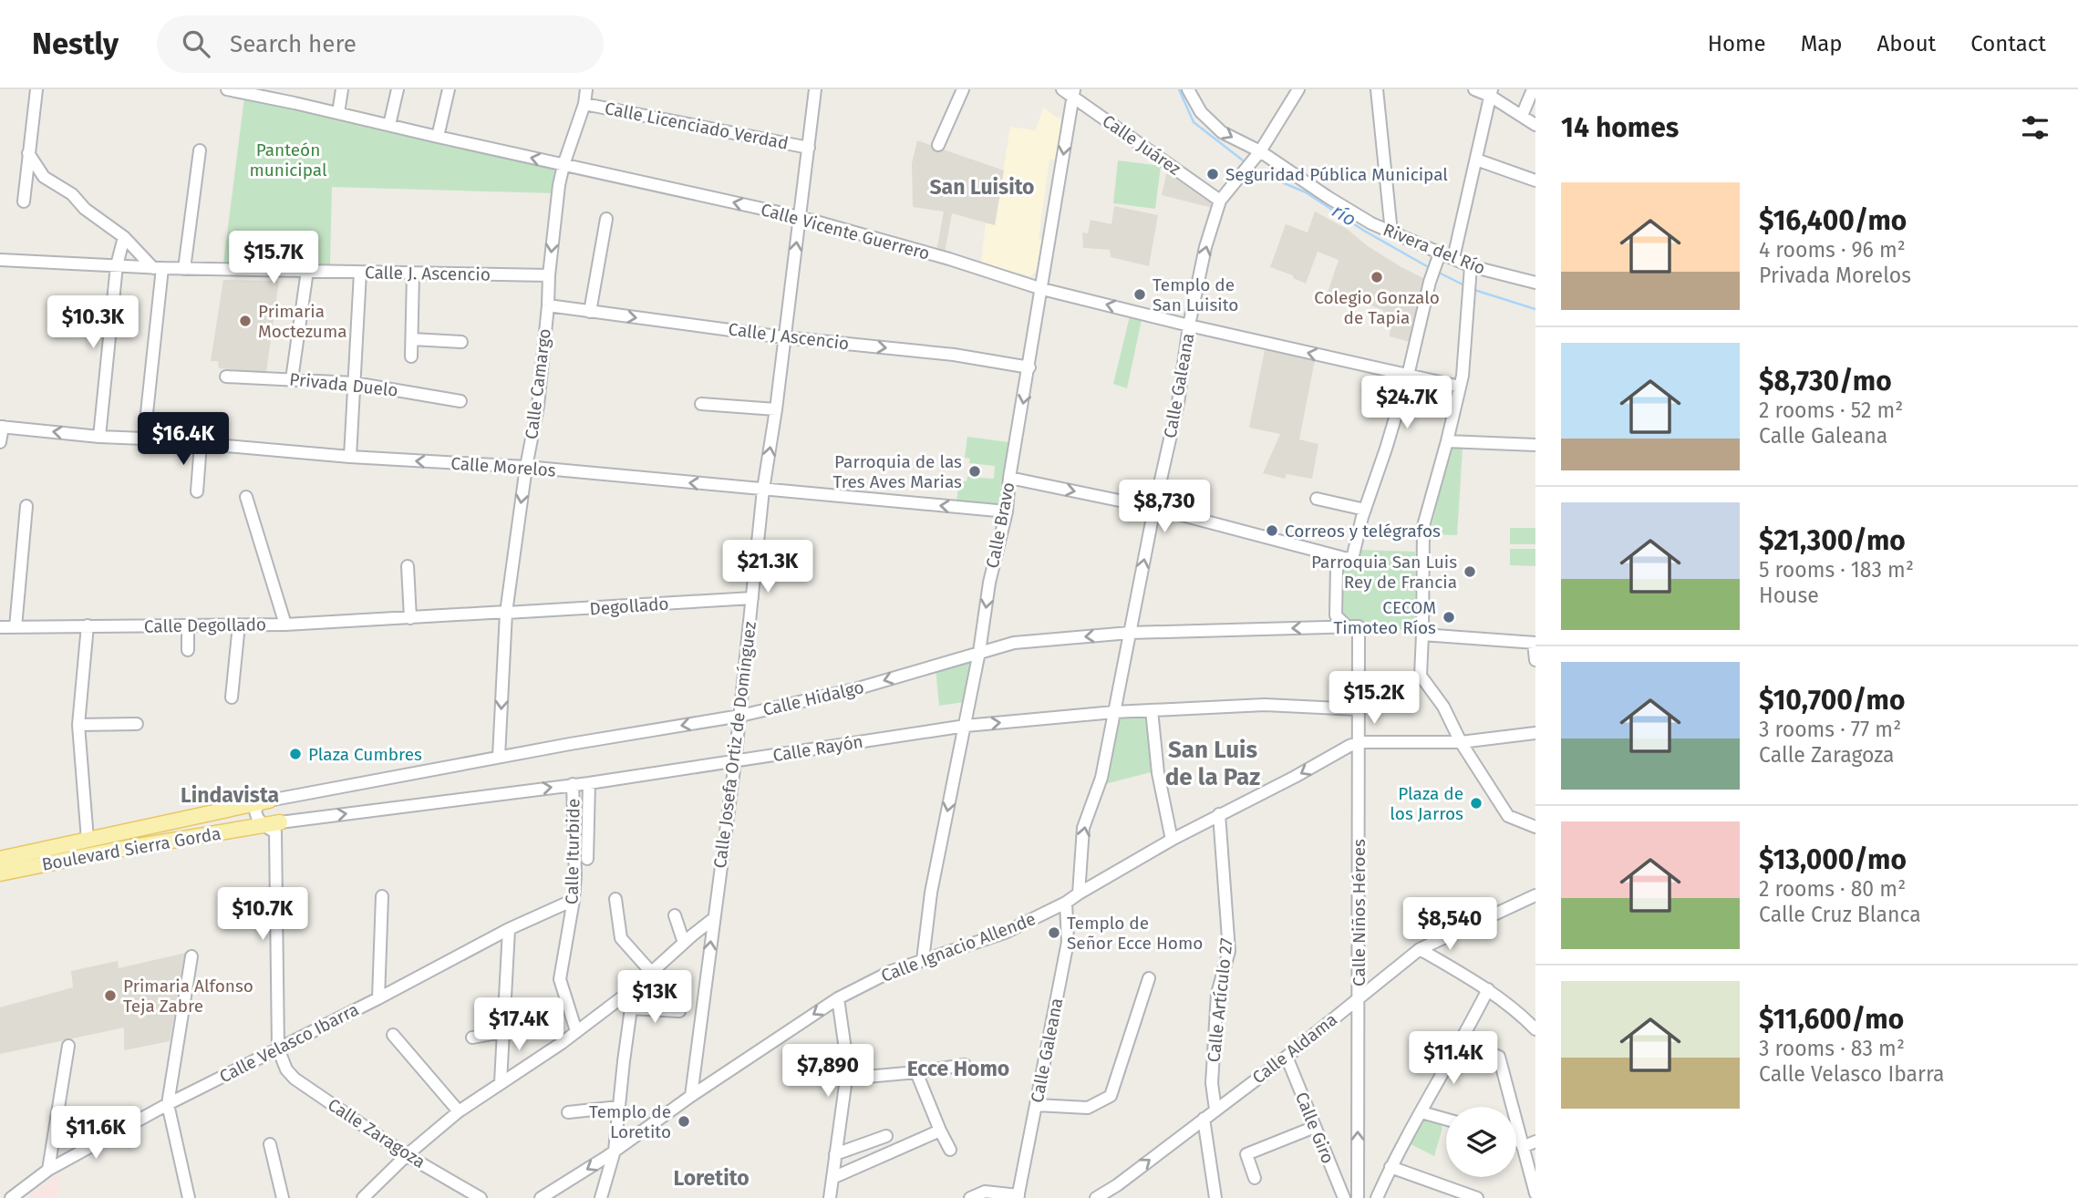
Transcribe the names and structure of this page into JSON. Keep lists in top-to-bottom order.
{
  "streets": {
    "main road": ["Boulevard Sierra Gorda"],
    "street": [
      "Calle Licenciado Verdad",
      "Calle Juárez",
      "Calle Vicente Guerrero",
      "Rivera del Río",
      "Calle J. Ascencio",
      "Calle J Ascencio",
      "Calle Camargo",
      "Privada Duelo",
      "Calle Galeana",
      "Calle Morelos",
      "Calle Bravo",
      "Degollado",
      "Calle Degollado",
      "Calle Hidalgo",
      "Calle Josefa Ortiz de Domínguez",
      "Calle Rayón",
      "Calle Iturbide",
      "Calle Niños Héroes",
      "Calle Ignacio Allende",
      "Calle Artículo 27",
      "Calle Velasco Ibarra",
      "Calle Aldama",
      "Calle Giro",
      "Calle Zaragoza"
    ]
  },
  "crossings": [
    ["Calle Licenciado Verdad", "Calle Camargo"],
    ["Calle Licenciado Verdad", "Calle Josefa Ortiz de Domínguez"],
    ["Calle Juárez", "Calle Galeana"],
    ["Calle Juárez", "Calle Bravo"],
    ["Calle Vicente Guerrero", "Calle Camargo"],
    ["Calle Vicente Guerrero", "Calle Galeana"],
    ["Calle Vicente Guerrero", "Calle Bravo"],
    ["Calle Vicente Guerrero", "Calle Josefa Ortiz de Domínguez"],
    ["Rivera del Río", "Calle Galeana"],
    ["Calle J. Ascencio", "Calle Camargo"],
    ["Calle J Ascencio", "Calle Camargo"],
    ["Calle J Ascencio", "Calle Bravo"],
    ["Calle J Ascencio", "Calle Josefa Ortiz de Domínguez"],
    ["Calle Camargo", "Calle Morelos"],
    ["Calle Camargo", "Degollado"],
    ["Calle Camargo", "Calle Hidalgo"],
    ["Calle Galeana", "Calle Hidalgo"],
    ["Calle Galeana", "Calle Rayón"],
    ["Calle Galeana", "Calle Ignacio Allende"],
    ["Calle Morelos", "Calle Bravo"],
    ["Calle Morelos", "Calle Josefa Ortiz de Domínguez"],
    ["Calle Bravo", "Calle Hidalgo"],
    ["Calle Bravo", "Calle Rayón"],
    ["Calle Bravo", "Calle Ignacio Allende"],
    ["Degollado", "Calle Degollado"],
    ["Degollado", "Calle Josefa Ortiz de Domínguez"],
    ["Calle Hidalgo", "Calle Josefa Ortiz de Domínguez"],
    ["Calle Hidalgo", "Calle Rayón"],
    ["Calle Hidalgo", "Boulevard Sierra Gorda"],
    ["Calle Hidalgo", "Calle Niños Héroes"],
    ["Calle Josefa Ortiz de Domínguez", "Calle Rayón"],
    ["Calle Josefa Ortiz de Domínguez", "Calle Ignacio Allende"],
    ["Calle Rayón", "Boulevard Sierra Gorda"],
    ["Calle Rayón", "Calle Iturbide"],
    ["Calle Rayón", "Calle Niños Héroes"],
    ["Calle Iturbide", "Calle Velasco Ibarra"],
    ["Calle Niños Héroes", "Calle Ignacio Allende"],
    ["Calle Niños Héroes", "Calle Aldama"],
    ["Calle Ignacio Allende", "Calle Artículo 27"],
    ["Calle Artículo 27", "Calle Aldama"],
    ["Calle Velasco Ibarra", "Calle Zaragoza"],
    ["Calle Aldama", "Calle Giro"]
  ],
  "one_way": [
    "Calle Vicente Guerrero",
    "Calle J Ascencio",
    "Calle Camargo",
    "Calle Galeana",
    "Calle Morelos",
    "Calle Bravo",
    "Calle Hidalgo",
    "Calle Josefa Ortiz de Domínguez",
    "Calle Rayón",
    "Calle Ignacio Allende"
  ],
  "districts": [
    "San Luisito",
    "San Luis de la Paz",
    "Lindavista",
    "Ecce Homo",
    "Loretito"
  ],
  "water": ["río"],
  "parks": ["Panteón municipal"],
  "places": [
    "Seguridad Pública Municipal",
    "Colegio Gonzalo de Tapia",
    "Templo de San Luisito",
    "Primaria Moctezuma",
    "Parroquia de las Tres Aves Marias",
    "Correos y telégrafos",
    "Parroquia San Luis Rey de Francia",
    "CECOM Timoteo Ríos",
    "Plaza Cumbres",
    "Plaza de los Jarros",
    "Templo de Señor Ecce Homo",
    "Primaria Alfonso Teja Zabre",
    "Templo de Loretito"
  ],
  "page": {
    "header": "Nestly",
    "search": "Search here",
    "nav": [
      "Home",
      "Map",
      "About",
      "Contact"
    ],
    "heading": "14 homes",
    "list": [
      {
        "name": "$16,400/mo",
        "note": "4 rooms · 96 m² · Privada Morelos"
      },
      {
        "name": "$8,730/mo",
        "note": "2 rooms · 52 m² · Calle Galeana"
      },
      {
        "name": "$21,300/mo",
        "note": "5 rooms · 183 m² · House"
      },
      {
        "name": "$10,700/mo",
        "note": "3 rooms · 77 m² · Calle Zaragoza"
      },
      {
        "name": "$13,000/mo",
        "note": "2 rooms · 80 m² · Calle Cruz Blanca"
      },
      {
        "name": "$11,600/mo",
        "note": "3 rooms · 83 m² · Calle Velasco Ibarra"
      }
    ],
    "price": [
      "$15.7K",
      "$10.3K",
      "$24.7K",
      "$16.4K",
      "$8,730",
      "$21.3K",
      "$15.2K",
      "$10.7K",
      "$8,540",
      "$13K",
      "$17.4K",
      "$11.4K",
      "$7,890",
      "$11.6K"
    ]
  }
}
